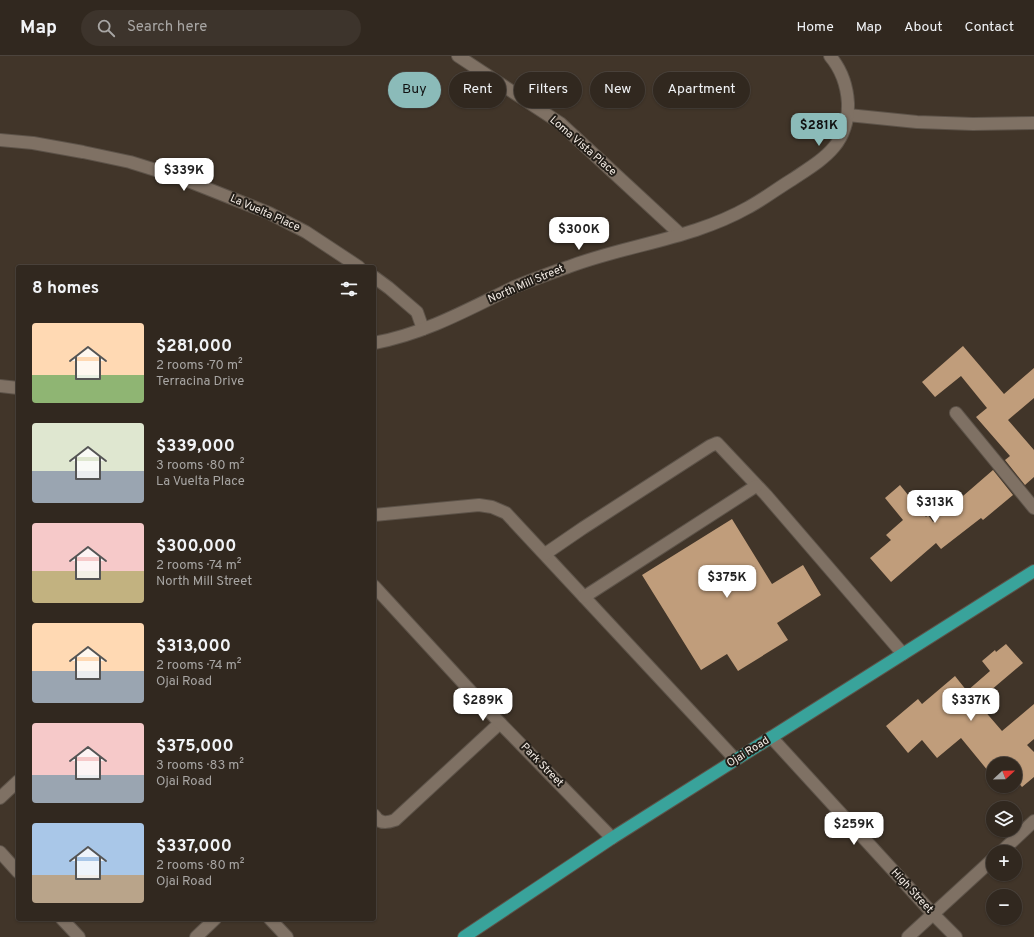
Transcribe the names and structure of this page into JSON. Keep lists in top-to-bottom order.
{
  "streets": {
    "main road": ["Ojai Road"],
    "street": [
      "Loma Vista Place",
      "La Vuelta Place",
      "North Mill Street",
      "Park Street",
      "High Street"
    ]
  },
  "crossings": [
    ["Loma Vista Place", "North Mill Street"],
    ["Ojai Road", "Park Street"],
    ["Ojai Road", "High Street"]
  ],
  "north": "right",
  "page": {
    "header": "Map",
    "search": "Search here",
    "nav": [
      "Home",
      "Map",
      "About",
      "Contact"
    ],
    "chip": [
      "Buy",
      "Rent",
      "Filters",
      "New",
      "Apartment"
    ],
    "price": [
      "$281K",
      "$339K",
      "$300K",
      "$313K",
      "$375K",
      "$289K",
      "$337K",
      "$259K"
    ],
    "heading": "8 homes",
    "list": [
      {
        "name": "$281,000",
        "note": "2 rooms · 70 m² · Terracina Drive"
      },
      {
        "name": "$339,000",
        "note": "3 rooms · 80 m² · La Vuelta Place"
      },
      {
        "name": "$300,000",
        "note": "2 rooms · 74 m² · North Mill Street"
      },
      {
        "name": "$313,000",
        "note": "2 rooms · 74 m² · Ojai Road"
      },
      {
        "name": "$375,000",
        "note": "3 rooms · 83 m² · Ojai Road"
      },
      {
        "name": "$337,000",
        "note": "2 rooms · 80 m² · Ojai Road"
      }
    ],
    "map_buttons": ["+", "−"]
  }
}
